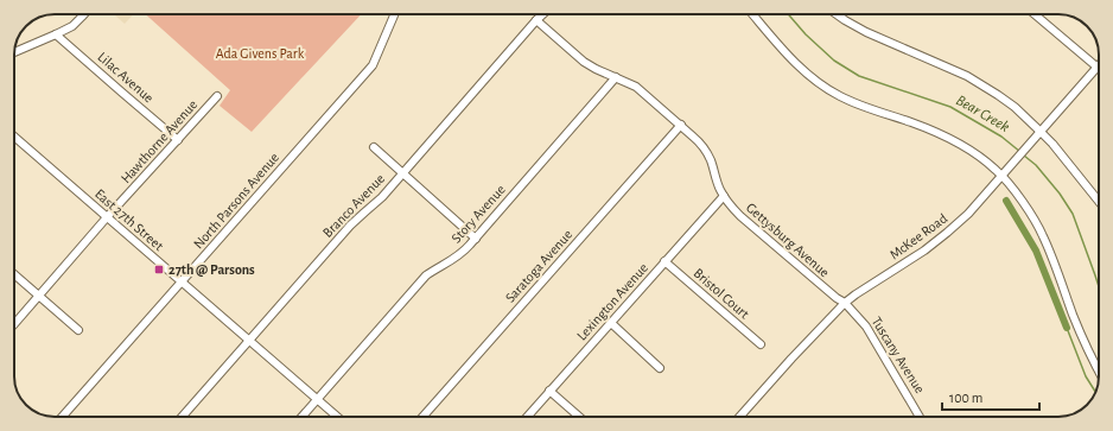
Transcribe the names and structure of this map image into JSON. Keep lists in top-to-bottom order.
{
  "streets": {
    "street": [
      "Lilac Avenue",
      "Hawthorne Avenue",
      "North Parsons Avenue",
      "Branco Avenue",
      "Story Avenue",
      "East 27th Street",
      "McKee Road",
      "Gettysburg Avenue",
      "Saratoga Avenue",
      "Bristol Court",
      "Lexington Avenue",
      "Tuscany Avenue"
    ]
  },
  "crossings": [
    ["Lilac Avenue", "Hawthorne Avenue"],
    ["Hawthorne Avenue", "East 27th Street"],
    ["North Parsons Avenue", "East 27th Street"],
    ["Branco Avenue", "East 27th Street"],
    ["Branco Avenue", "Gettysburg Avenue"],
    ["Story Avenue", "East 27th Street"],
    ["Story Avenue", "Gettysburg Avenue"],
    ["McKee Road", "Gettysburg Avenue"],
    ["McKee Road", "Tuscany Avenue"],
    ["Gettysburg Avenue", "Saratoga Avenue"],
    ["Gettysburg Avenue", "Lexington Avenue"],
    ["Gettysburg Avenue", "Tuscany Avenue"],
    ["Bristol Court", "Lexington Avenue"]
  ],
  "water": ["Bear Creek"],
  "parks": ["Ada Givens Park"],
  "places": {
    "transit": ["27th @ Parsons"]
  },
  "scale_bar": "100 m"
}
